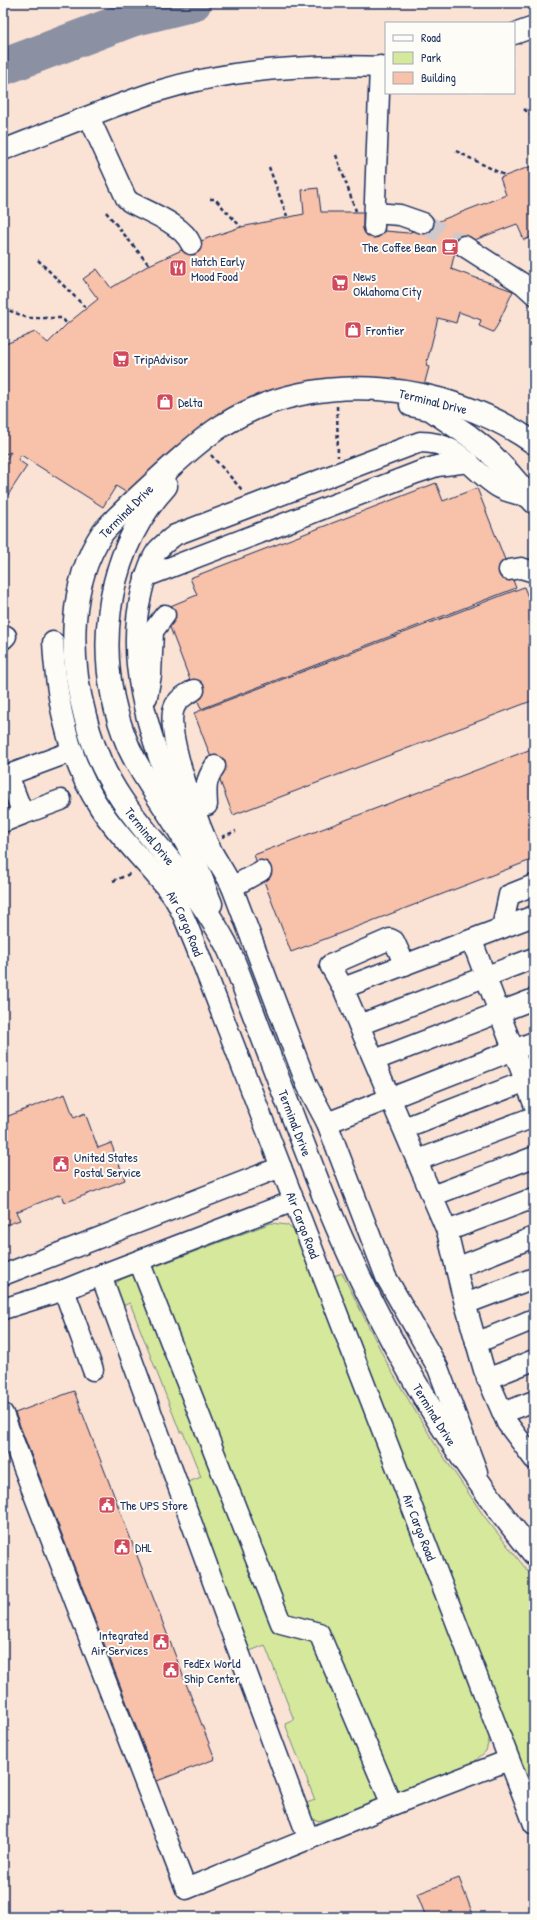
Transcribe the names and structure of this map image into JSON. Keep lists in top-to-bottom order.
{
  "streets": {
    "main road": ["Terminal Drive"],
    "street": ["Air Cargo Road"]
  },
  "places": {
    "cafe": ["The Coffee Bean"],
    "restaurant": ["Hatch Early Mood Food"],
    "supermarket": ["News Oklahoma City", "TripAdvisor"],
    "shop": ["Frontier", "Delta"],
    "public building": [
      "United States Postal Service",
      "The UPS Store",
      "DHL",
      "Integrated Air Services",
      "FedEx World Ship Center"
    ]
  },
  "legend": ["Road", "Park", "Building"]
}
